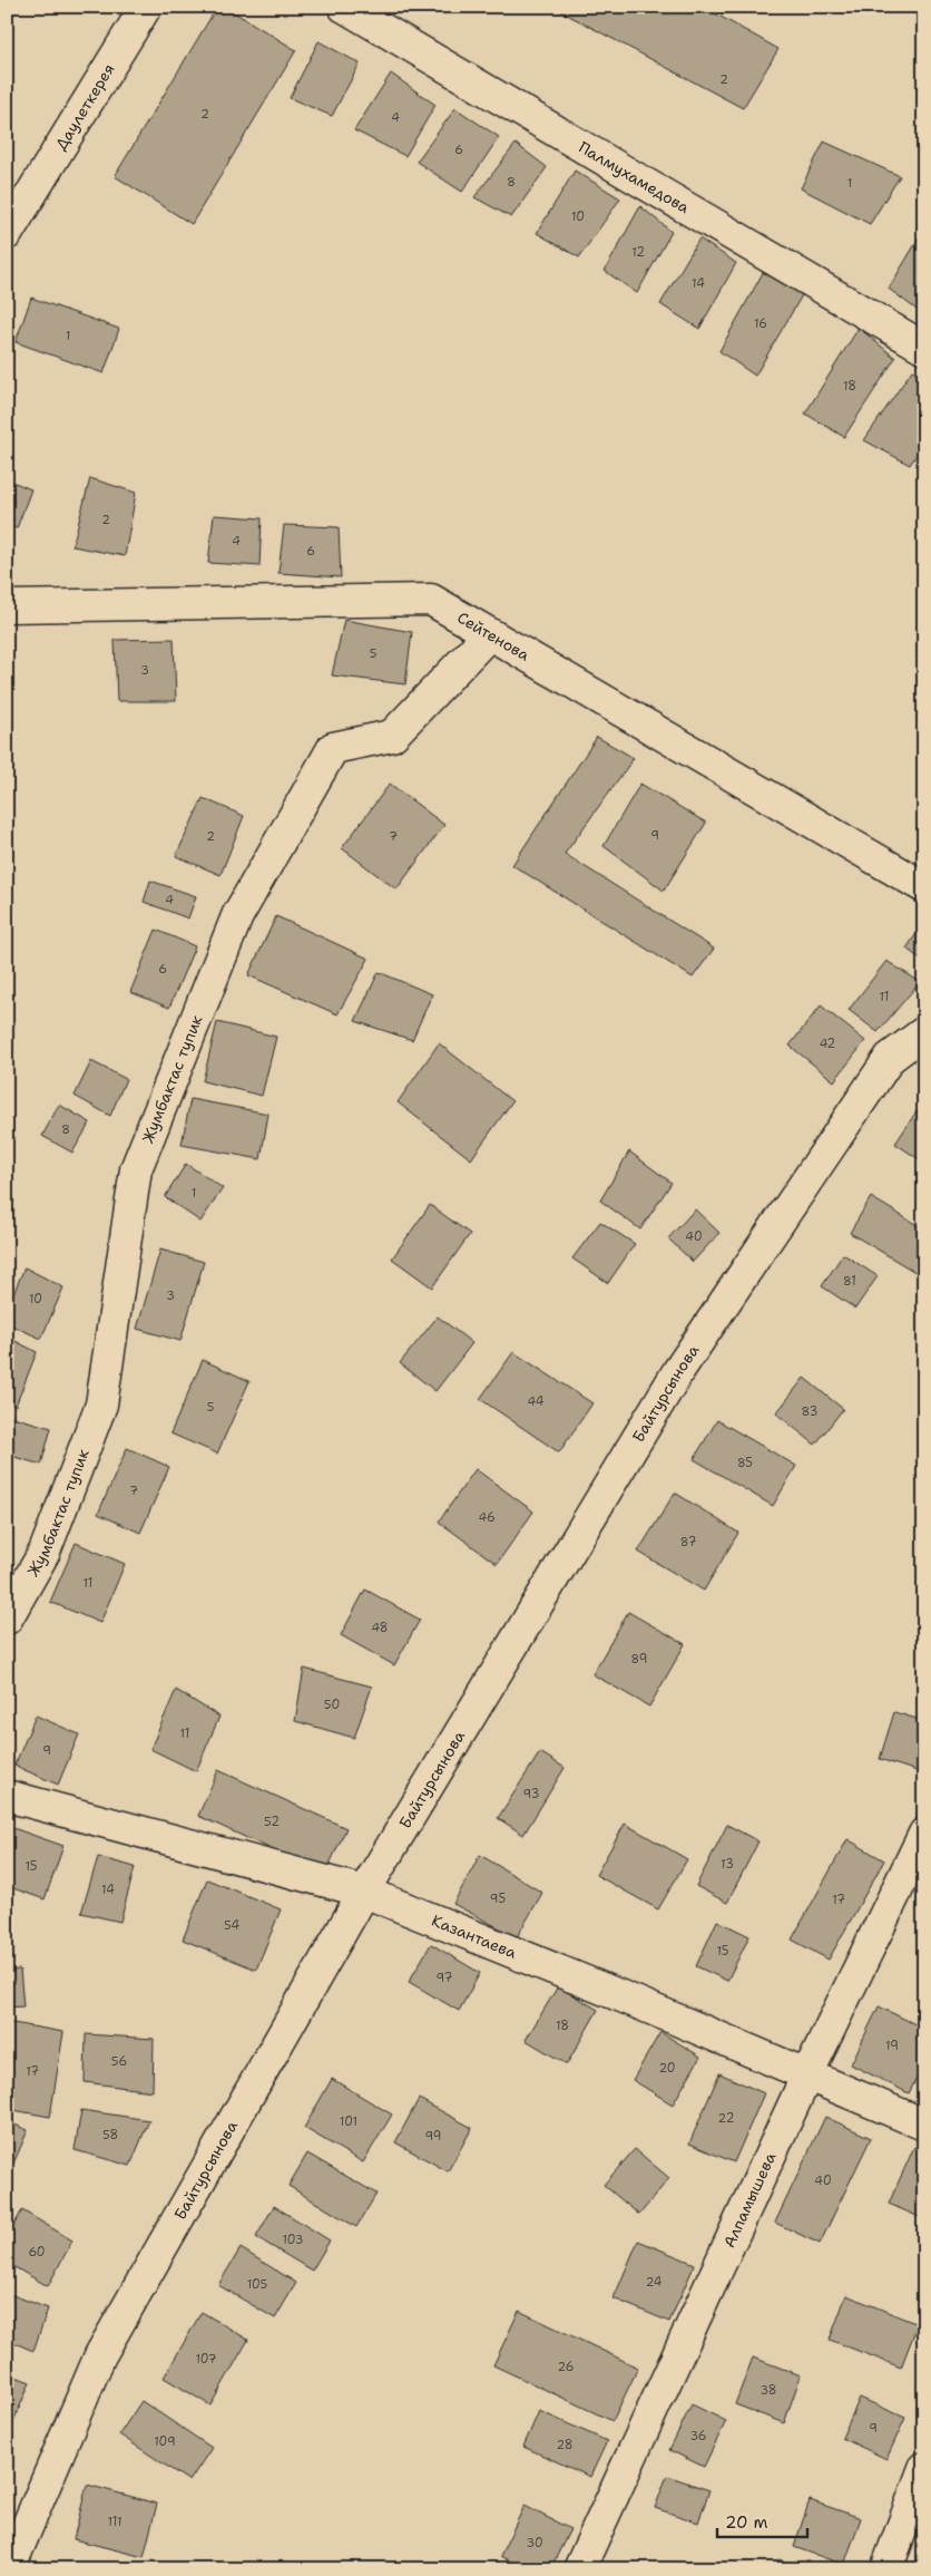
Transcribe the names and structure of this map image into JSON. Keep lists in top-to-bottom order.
{
  "streets": {
    "street": [
      "Даулеткерея",
      "Палмухамедова",
      "Сейтенова",
      "Жумбактас тупик",
      "Байтурсынова",
      "Казантаева",
      "Алпамышева"
    ]
  },
  "crossings": [
    ["Сейтенова", "Жумбактас тупик"],
    ["Байтурсынова", "Казантаева"],
    ["Казантаева", "Алпамышева"]
  ],
  "house_numbers": [
    "2",
    "2",
    "4",
    "6",
    "8",
    "1",
    "10",
    "12",
    "14",
    "16",
    "1",
    "18",
    "2",
    "4",
    "6",
    "5",
    "3",
    "9",
    "2",
    "7",
    "4",
    "6",
    "11",
    "42",
    "8",
    "1",
    "40",
    "81",
    "3",
    "10",
    "44",
    "5",
    "83",
    "85",
    "7",
    "46",
    "87",
    "11",
    "48",
    "89",
    "50",
    "11",
    "9",
    "93",
    "52",
    "13",
    "15",
    "14",
    "95",
    "17",
    "54",
    "15",
    "97",
    "18",
    "19",
    "56",
    "20",
    "17",
    "22",
    "101",
    "58",
    "99",
    "40",
    "103",
    "60",
    "24",
    "105",
    "107",
    "26",
    "38",
    "9",
    "36",
    "109",
    "28",
    "111",
    "30"
  ],
  "scale_bar": "20 m"
}
